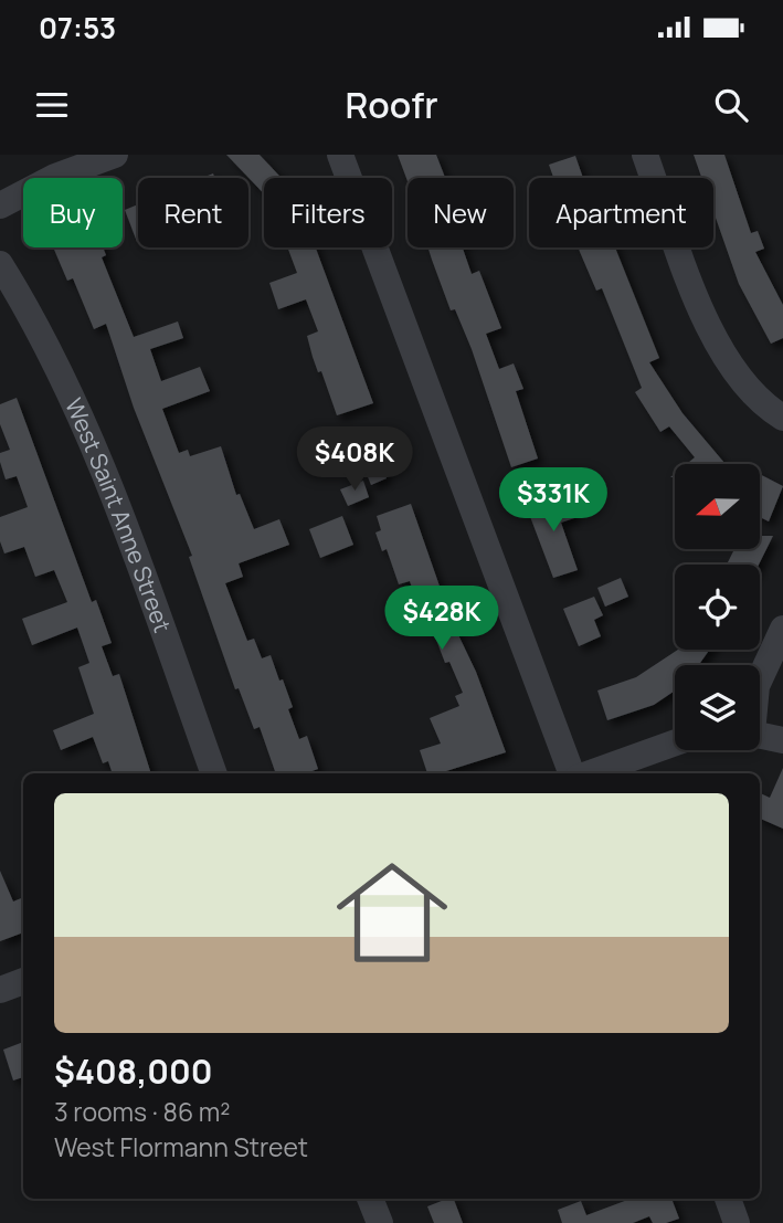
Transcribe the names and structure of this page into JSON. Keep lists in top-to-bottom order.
{
  "streets": {
    "street": ["West Saint Anne Street"]
  },
  "north": "left",
  "page": {
    "status": "07:53",
    "header": "Roofr",
    "chip": [
      "Buy",
      "Rent",
      "Filters",
      "New",
      "Apartment"
    ],
    "price": ["$408K", "$331K", "$428K"],
    "list": [
      {
        "name": "$408,000",
        "note": "3 rooms · 86 m² · West Flormann Street"
      }
    ]
  }
}
